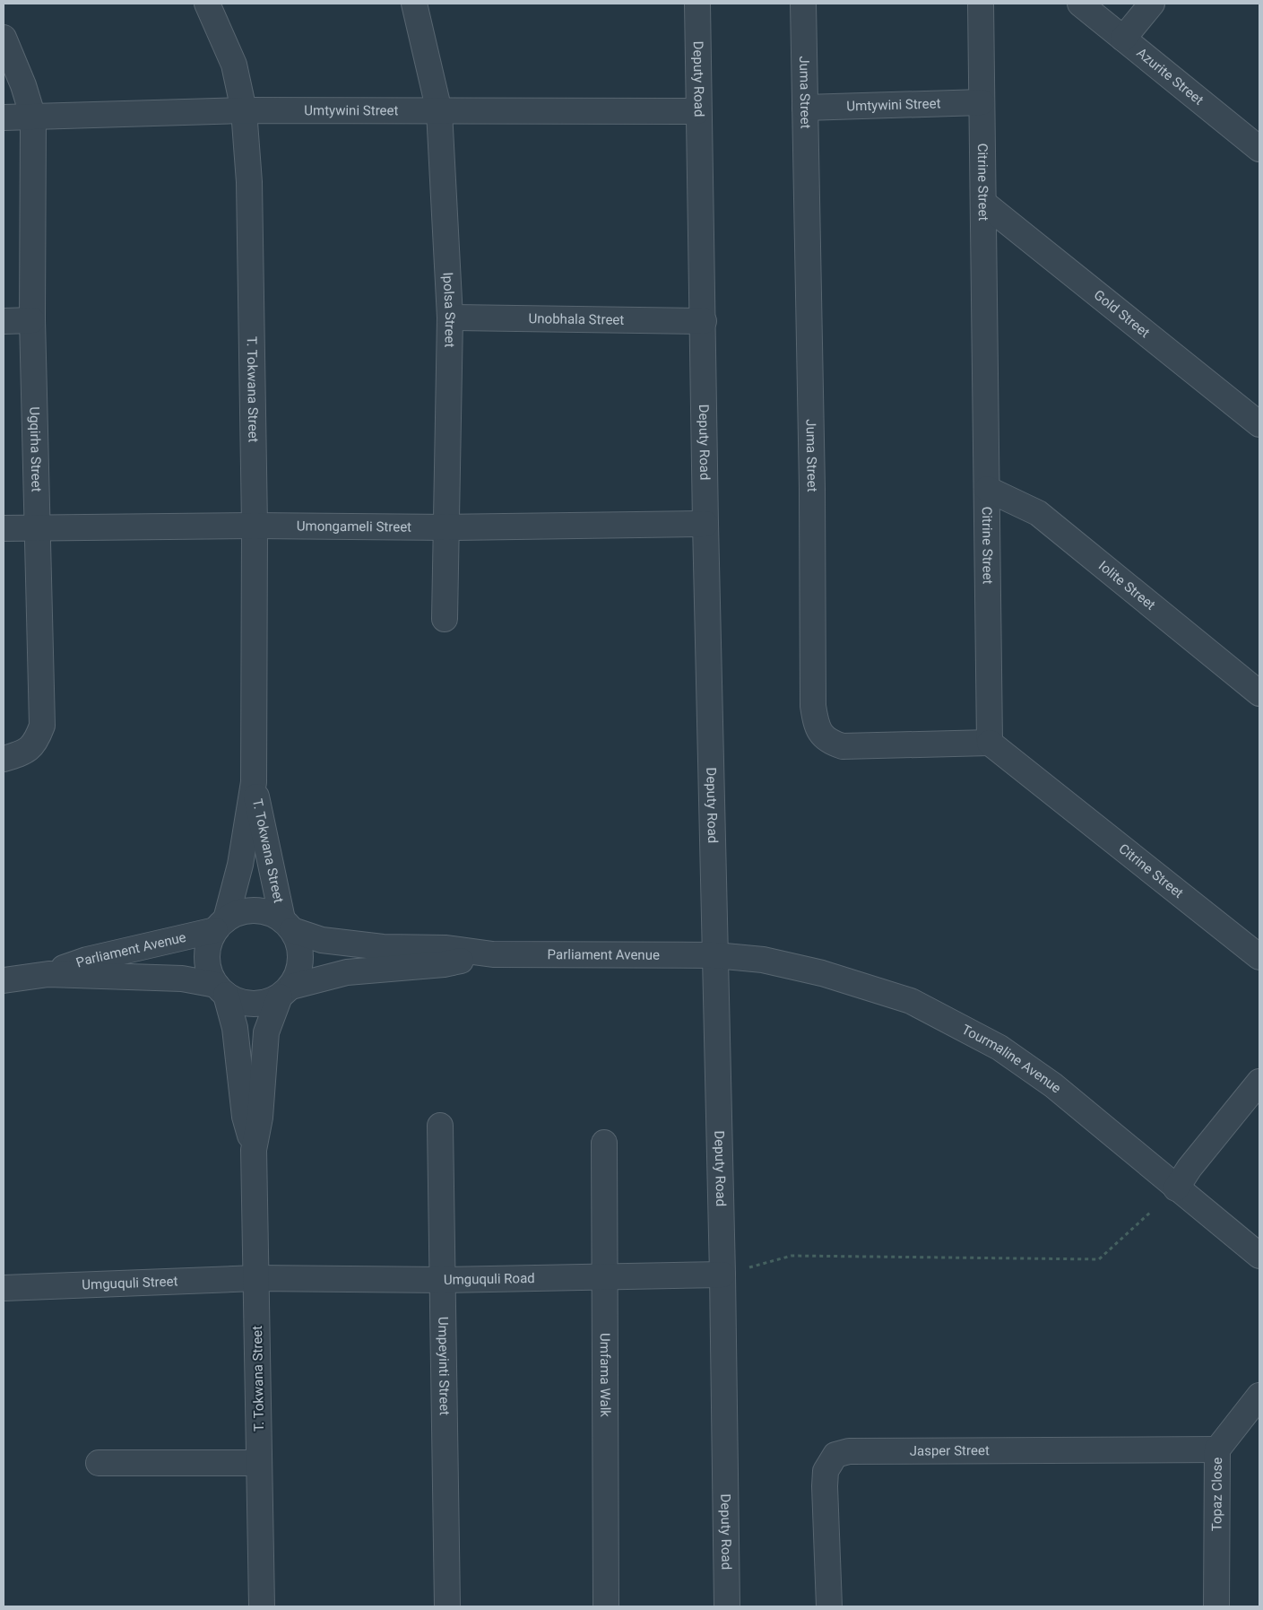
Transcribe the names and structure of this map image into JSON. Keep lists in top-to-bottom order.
{
  "streets": {
    "street": [
      "Azurite Street",
      "Deputy Road",
      "Juma Street",
      "Umtywini Street",
      "Citrine Street",
      "Ipolsa Street",
      "Gold Street",
      "Unobhala Street",
      "T. Tokwana Street",
      "Ugqirha Street",
      "Umongameli Street",
      "Iolite Street",
      "Parliament Avenue",
      "Tourmaline Avenue",
      "Umguquli Road",
      "Umguquli Street",
      "Umpeyinti Street",
      "Umfama Walk",
      "Jasper Street",
      "Topaz Close"
    ]
  },
  "crossings": [
    ["Deputy Road", "Umtywini Street"],
    ["Deputy Road", "Unobhala Street"],
    ["Deputy Road", "Umongameli Street"],
    ["Deputy Road", "Parliament Avenue"],
    ["Deputy Road", "Tourmaline Avenue"],
    ["Deputy Road", "Umguquli Road"],
    ["Juma Street", "Umtywini Street"],
    ["Juma Street", "Citrine Street"],
    ["Umtywini Street", "Citrine Street"],
    ["Umtywini Street", "Ipolsa Street"],
    ["Umtywini Street", "T. Tokwana Street"],
    ["Umtywini Street", "Ugqirha Street"],
    ["Citrine Street", "Gold Street"],
    ["Citrine Street", "Iolite Street"],
    ["Ipolsa Street", "Unobhala Street"],
    ["Ipolsa Street", "Umongameli Street"],
    ["T. Tokwana Street", "Umongameli Street"],
    ["T. Tokwana Street", "Parliament Avenue"],
    ["T. Tokwana Street", "Umguquli Road"],
    ["T. Tokwana Street", "Umguquli Street"],
    ["Ugqirha Street", "Umongameli Street"],
    ["Parliament Avenue", "Tourmaline Avenue"],
    ["Umguquli Road", "Umguquli Street"],
    ["Umguquli Road", "Umpeyinti Street"],
    ["Umguquli Road", "Umfama Walk"],
    ["Jasper Street", "Topaz Close"]
  ]
}
